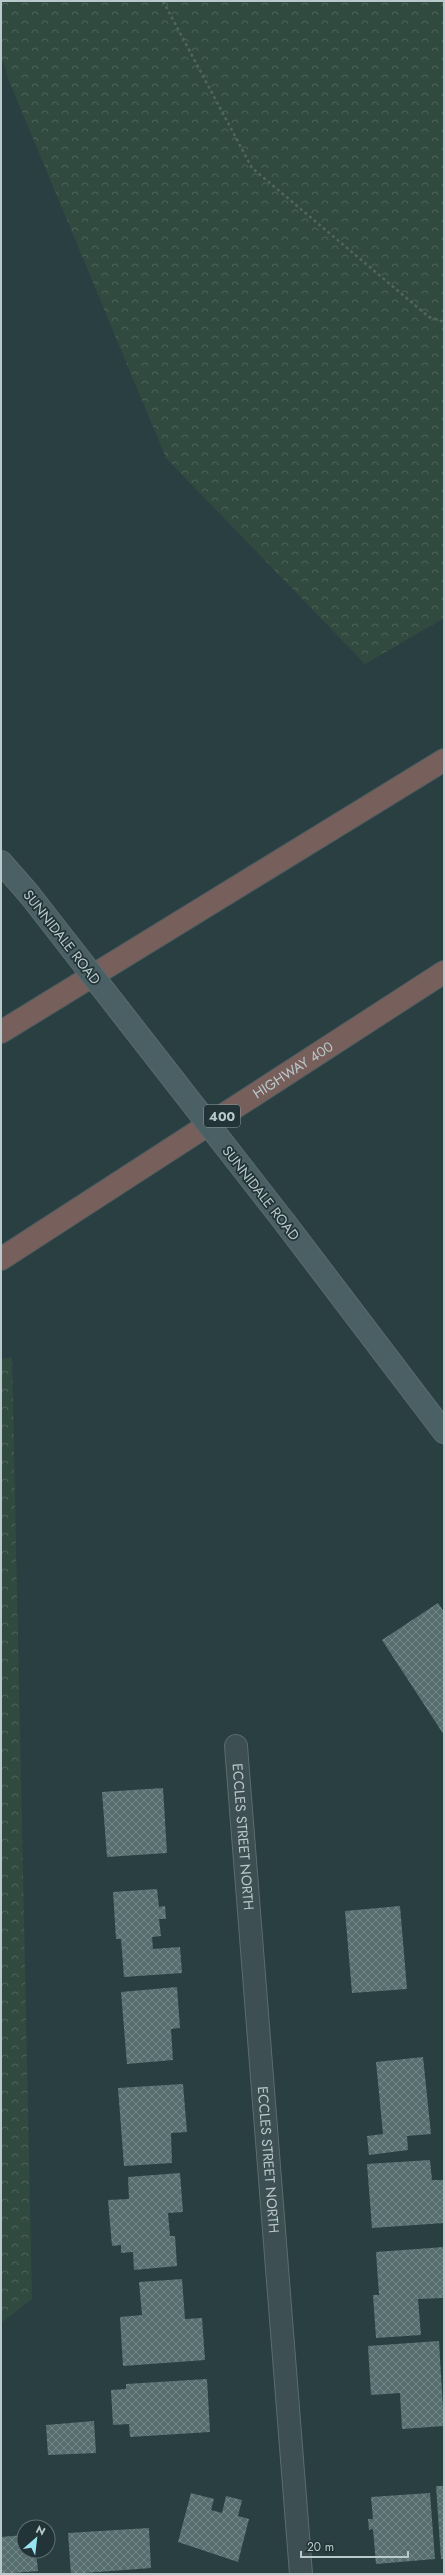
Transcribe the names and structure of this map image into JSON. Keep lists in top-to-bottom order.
{
  "streets": {
    "highway": ["HIGHWAY 400", "400"],
    "main road": ["SUNNIDALE ROAD"],
    "street": ["ECCLES STREET NORTH"]
  },
  "scale_bar": "20 m",
  "north": "top right"
}
